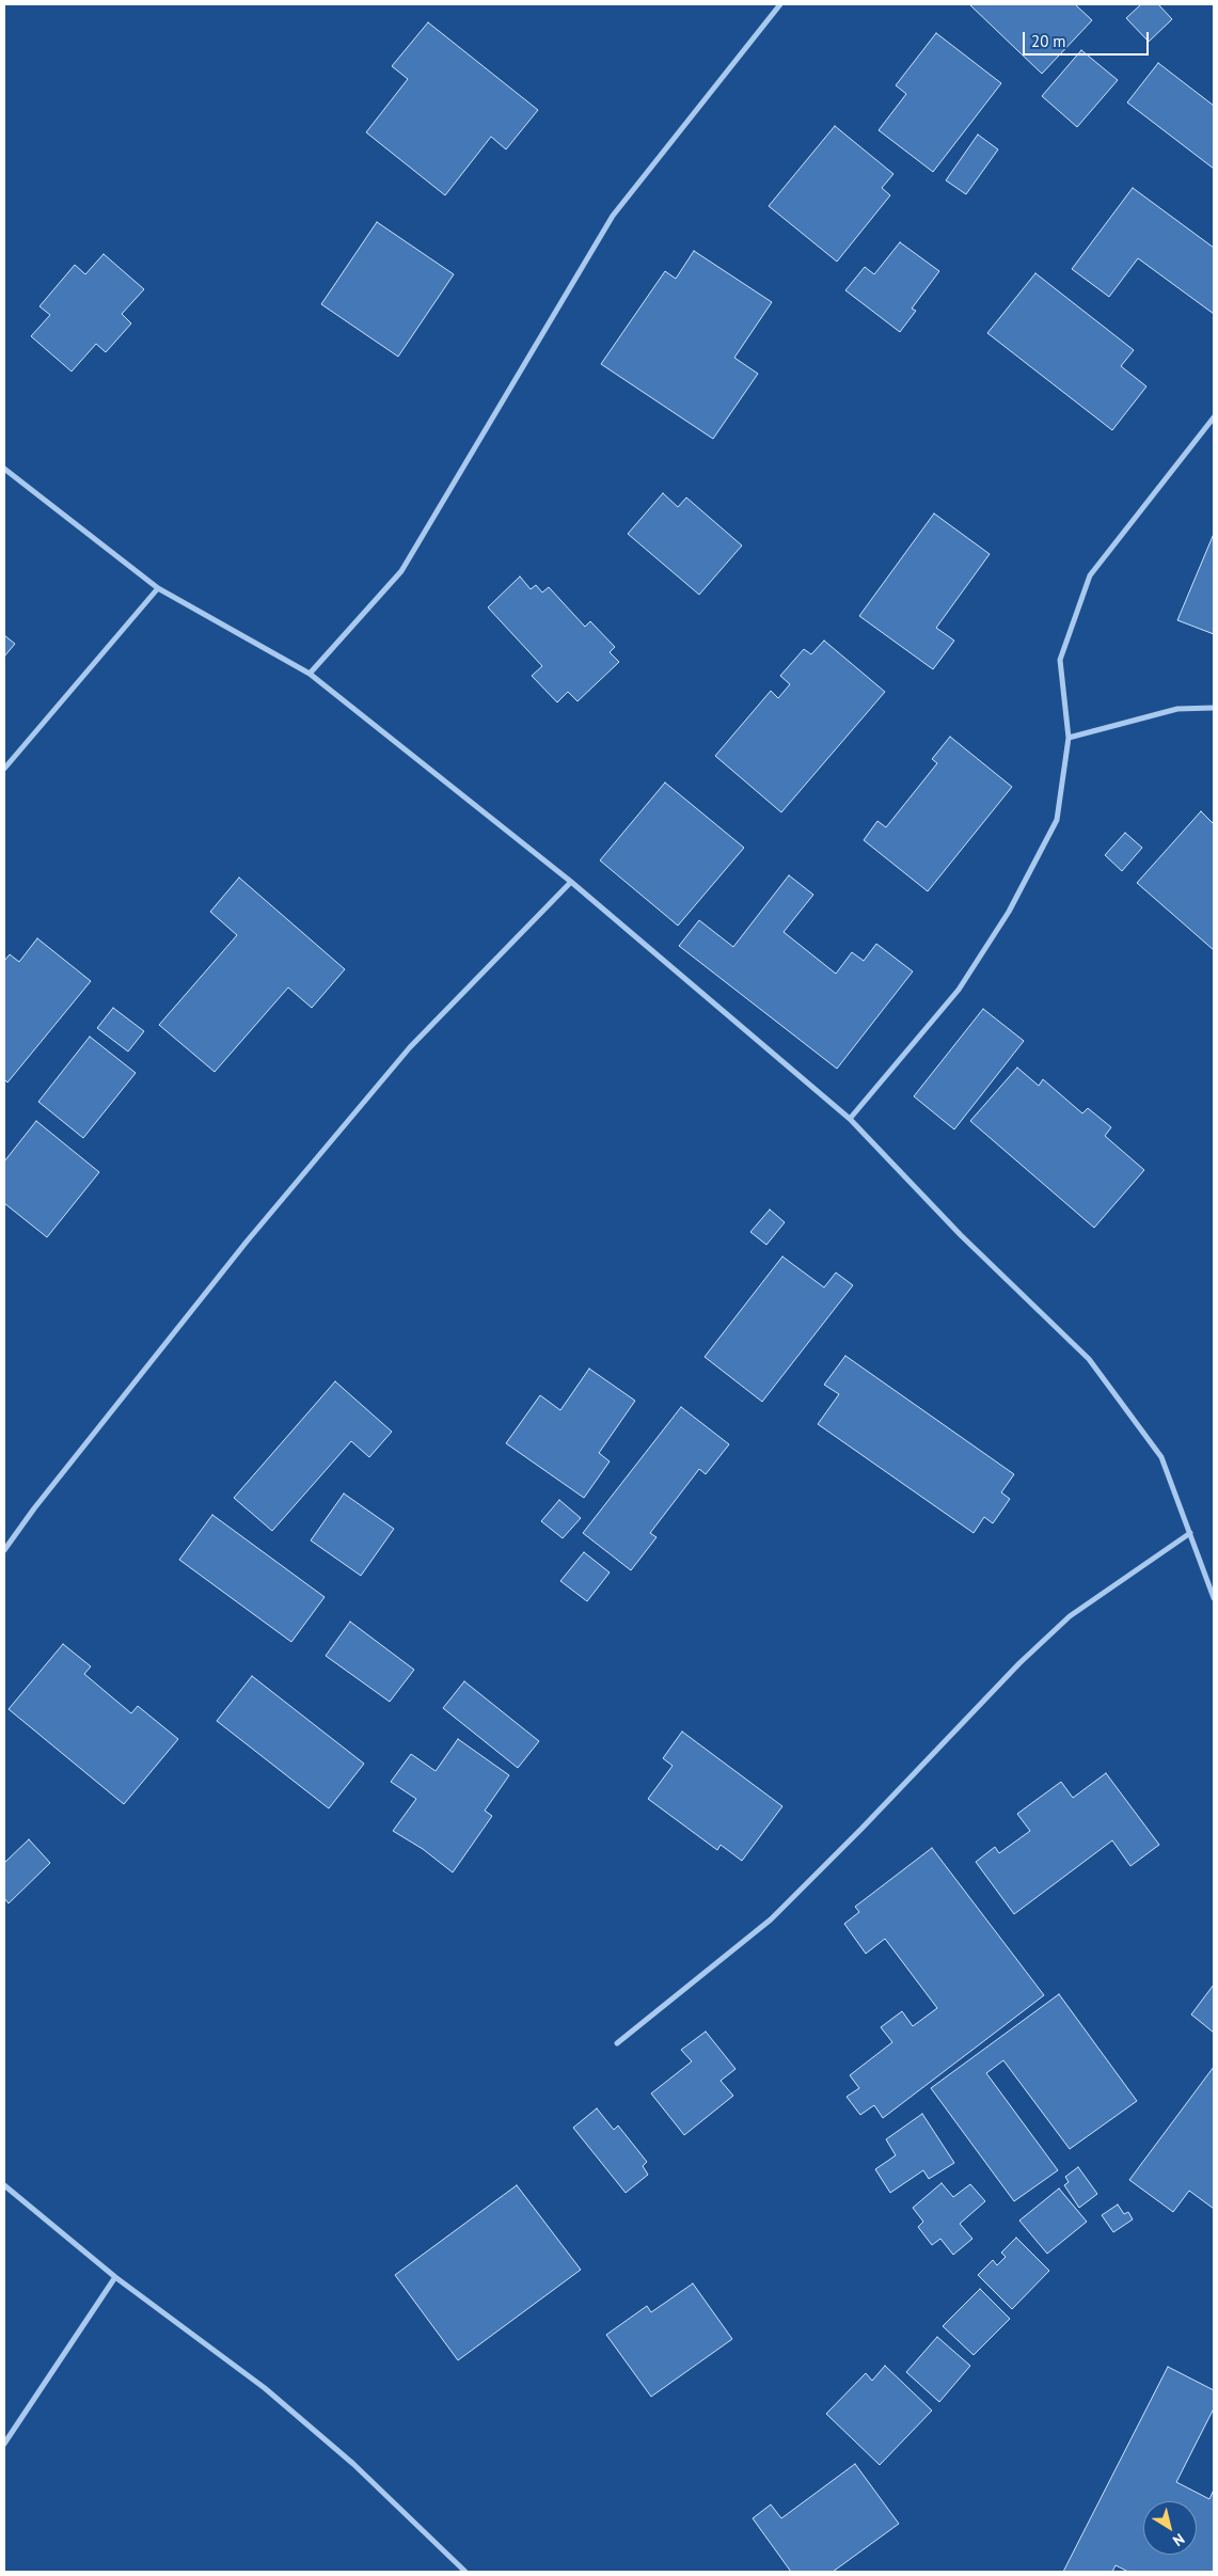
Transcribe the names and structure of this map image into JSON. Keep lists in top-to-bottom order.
{
  "scale_bar": "20 m",
  "north": "bottom right"
}
